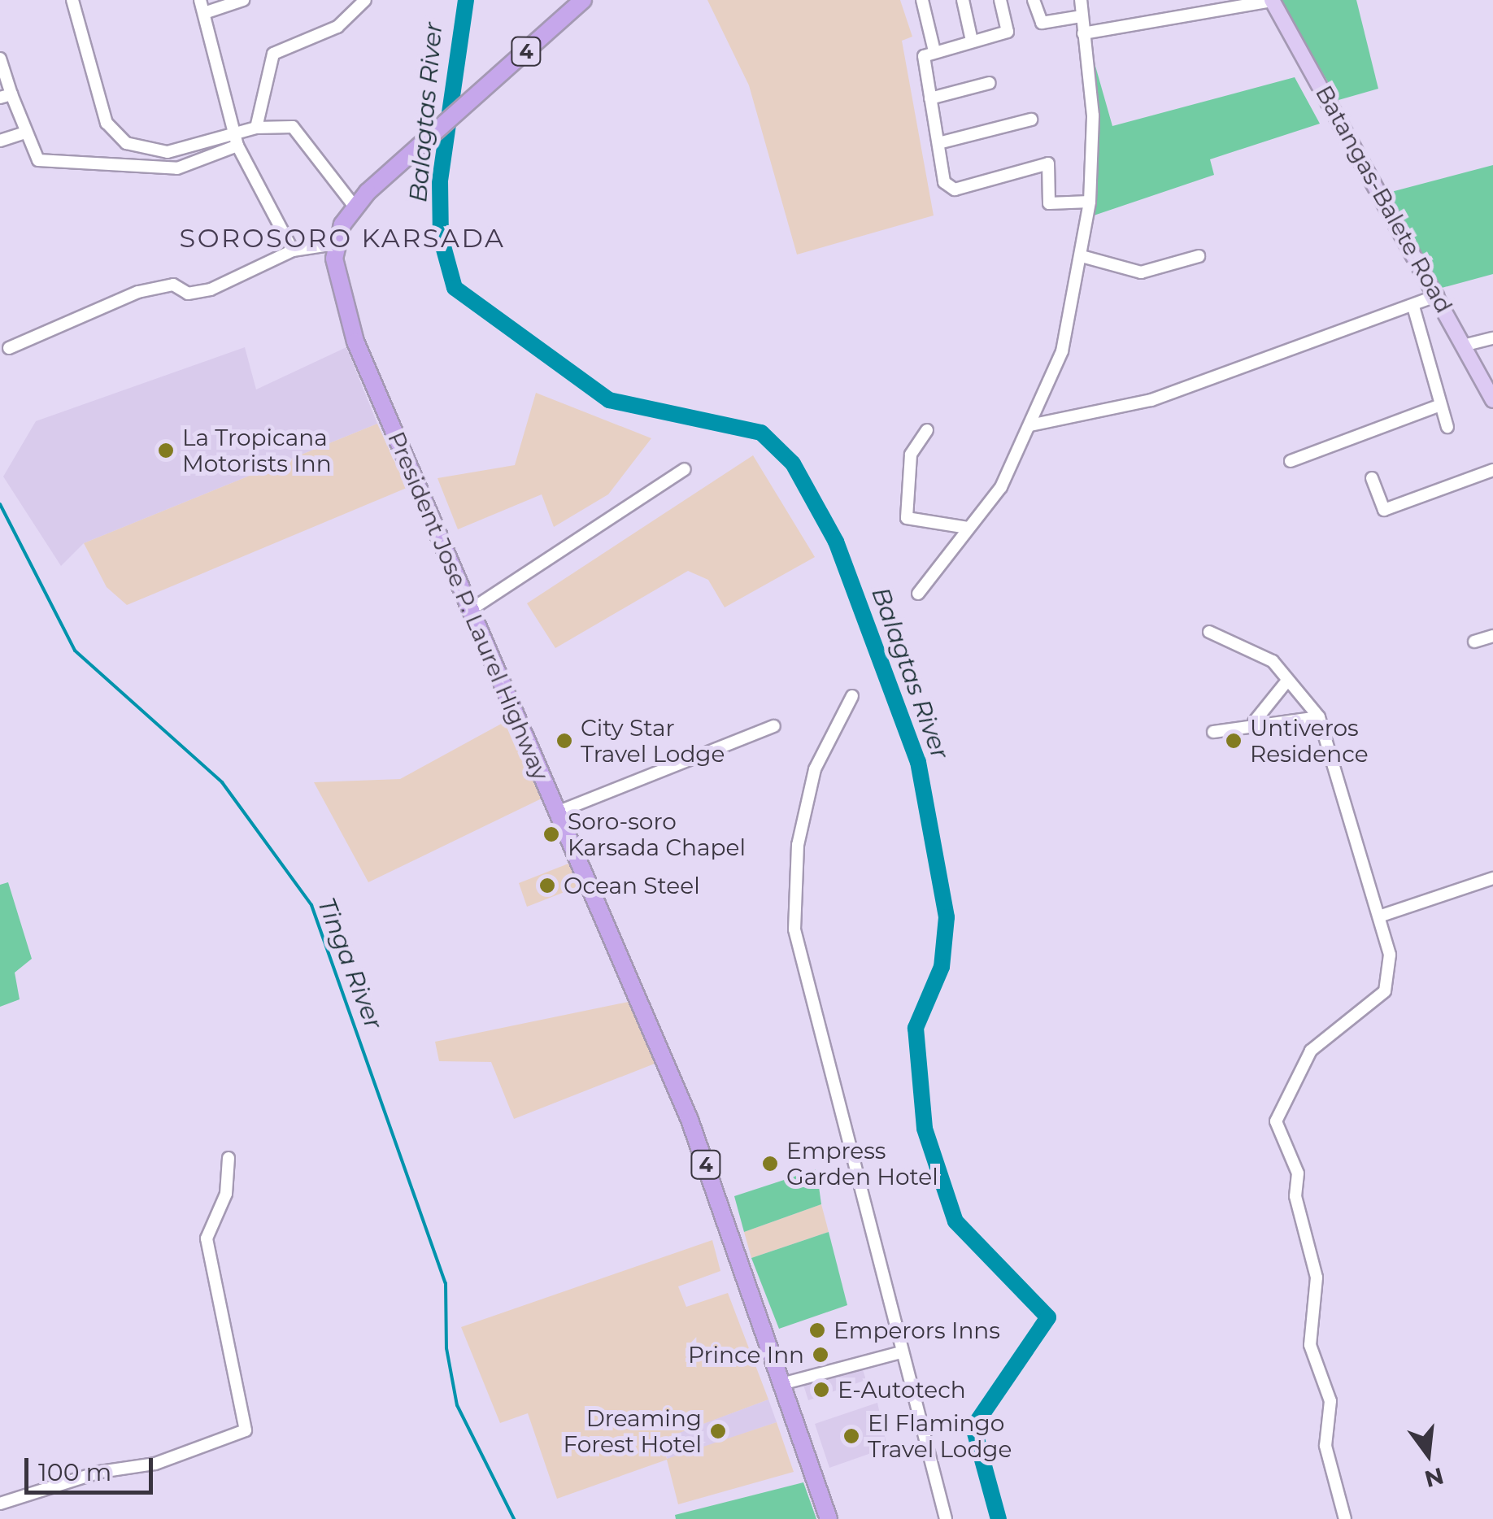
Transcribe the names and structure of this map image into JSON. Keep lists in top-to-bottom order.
{
  "streets": {
    "highway": ["4", "President Jose P. Laurel Highway"],
    "main road": ["Batangas-Balete Road"]
  },
  "crossings": [
    ["4", "President Jose P. Laurel Highway"]
  ],
  "districts": ["SOROSORO KARSADA"],
  "water": ["Balagtas River", "Tinga River"],
  "places": [
    "La Tropicana Motorists Inn",
    "City Star Travel Lodge",
    "Untiveros Residence",
    "Soro-soro Karsada Chapel",
    "Ocean Steel",
    "Empress Garden Hotel",
    "Emperors Inns",
    "Prince Inn",
    "E-Autotech",
    "Dreaming Forest Hotel",
    "El Flamingo Travel Lodge"
  ],
  "scale_bar": "100 m",
  "north": "bottom"
}
